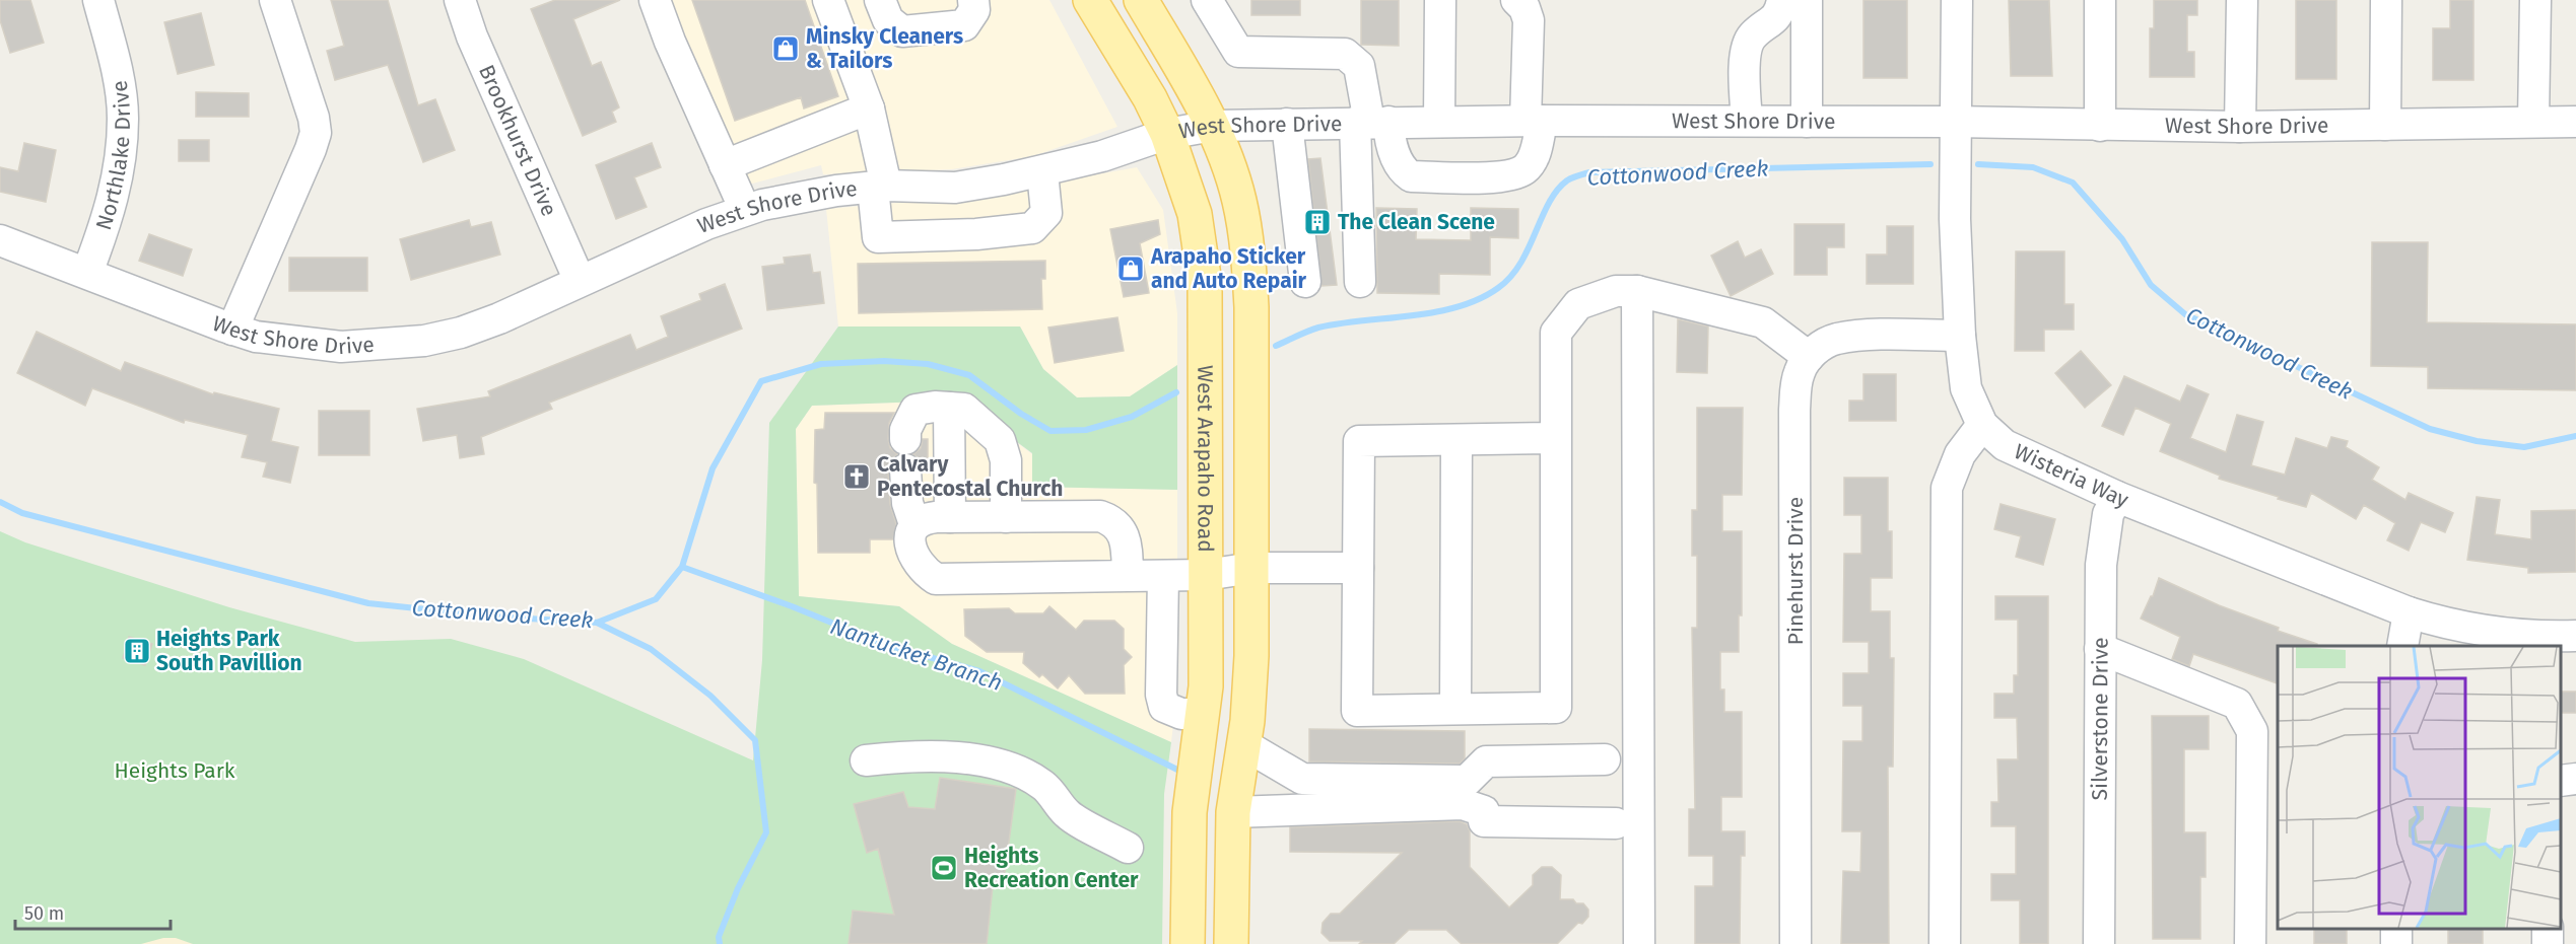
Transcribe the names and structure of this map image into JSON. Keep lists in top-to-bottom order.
{
  "streets": {
    "main road": ["West Arapaho Road"],
    "street": [
      "West Shore Drive",
      "Brookhurst Drive",
      "Northlake Drive",
      "Wisteria Way",
      "Pinehurst Drive",
      "Silverstone Drive"
    ]
  },
  "crossings": [
    ["West Shore Drive", "Brookhurst Drive"],
    ["West Shore Drive", "Northlake Drive"],
    ["West Shore Drive", "West Arapaho Road"],
    ["West Shore Drive", "Wisteria Way"],
    ["Wisteria Way", "Silverstone Drive"]
  ],
  "water": ["Cottonwood Creek", "Nantucket Branch"],
  "parks": ["Heights Park"],
  "places": {
    "shop": ["Minsky Cleaners & Tailors", "Arapaho Sticker and Auto Repair"],
    "building": ["The Clean Scene", "Heights Park South Pavillion"],
    "church": ["Calvary Pentecostal Church"],
    "sports": ["Heights Recreation Center"]
  },
  "scale_bar": "50 m"
}
